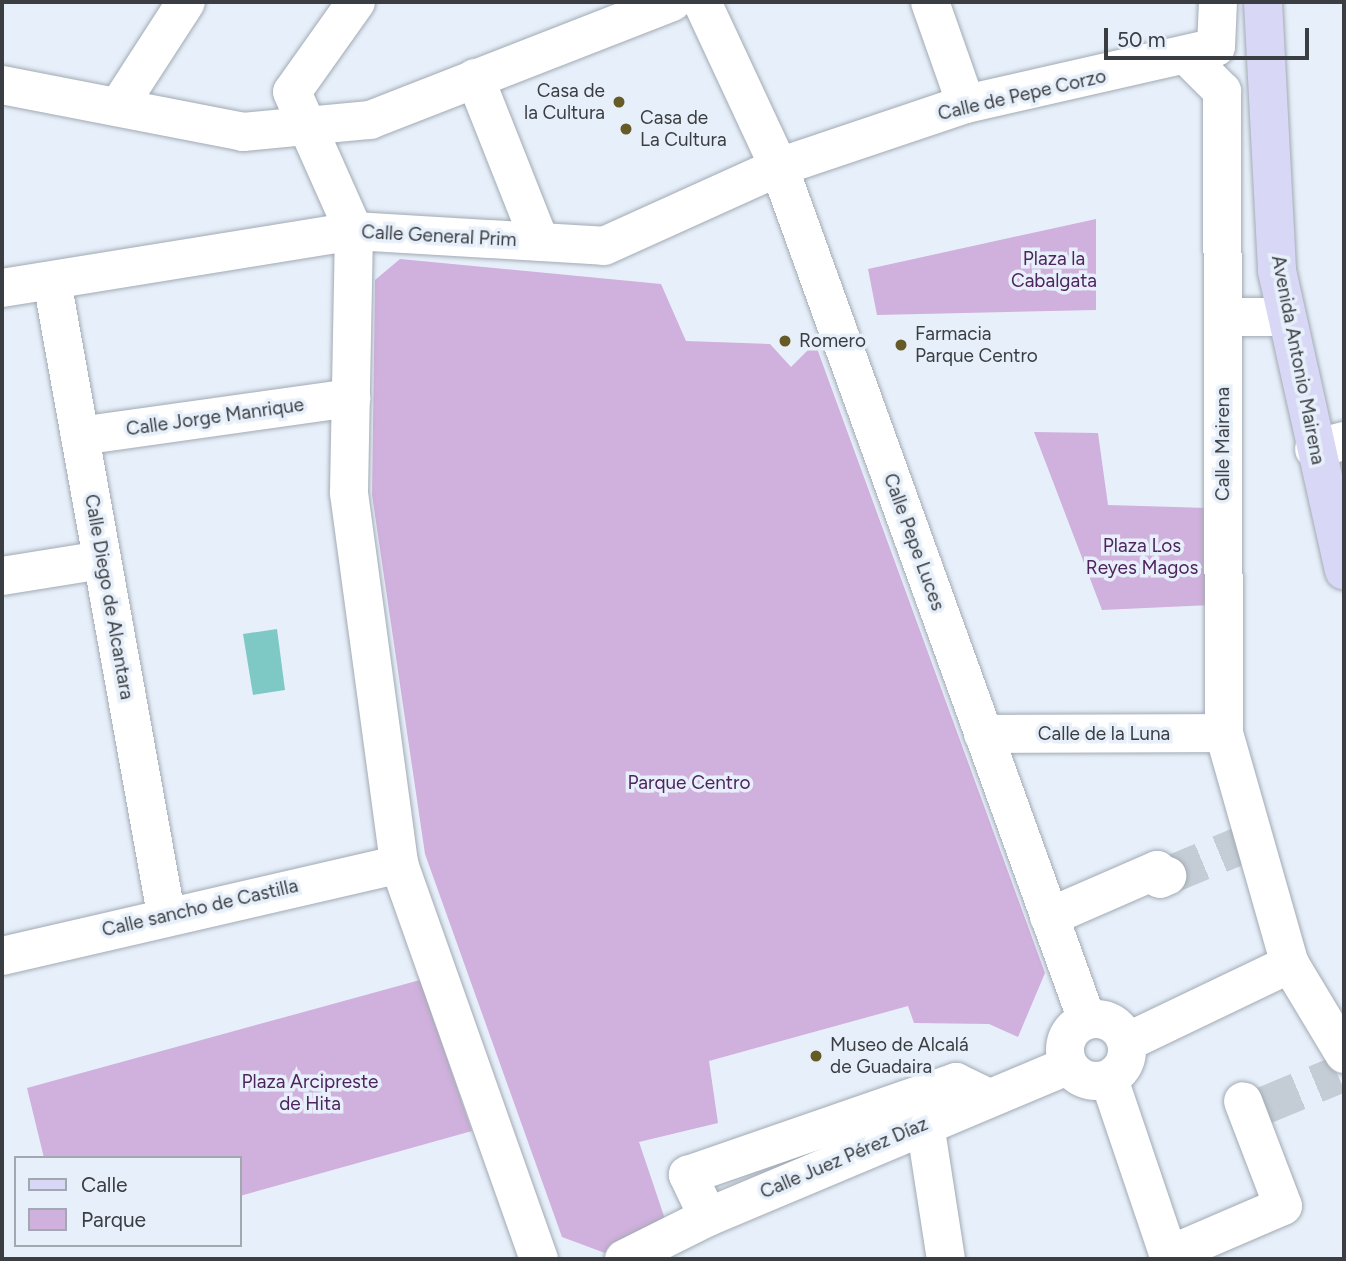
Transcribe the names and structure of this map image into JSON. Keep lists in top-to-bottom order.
{
  "streets": {
    "main road": ["Avenida Antonio Mairena"],
    "street": [
      "Calle de Pepe Corzo",
      "Calle General Prim",
      "Calle Jorge Manrique",
      "Calle Mairena",
      "Calle Pepe Luces",
      "Calle Diego de Alcantara",
      "Calle de la Luna",
      "Calle sancho de Castilla",
      "Calle Juez Pérez Díaz"
    ]
  },
  "crossings": [
    ["Calle de Pepe Corzo", "Calle General Prim"],
    ["Calle de Pepe Corzo", "Calle Mairena"],
    ["Calle de Pepe Corzo", "Calle Pepe Luces"],
    ["Calle General Prim", "Calle Pepe Luces"],
    ["Calle General Prim", "Calle Diego de Alcantara"],
    ["Calle Jorge Manrique", "Calle Diego de Alcantara"],
    ["Calle Mairena", "Calle de la Luna"],
    ["Calle Pepe Luces", "Calle de la Luna"],
    ["Calle Pepe Luces", "Calle Juez Pérez Díaz"],
    ["Calle Diego de Alcantara", "Calle sancho de Castilla"]
  ],
  "parks": [
    "Plaza la Cabalgata",
    "Plaza Los Reyes Magos",
    "Parque Centro",
    "Plaza Arcipreste de Hita"
  ],
  "places": [
    "Casa de la Cultura",
    "Casa de La Cultura",
    "Romero",
    "Farmacia Parque Centro",
    "Museo de Alcalá de Guadaira"
  ],
  "legend": ["Calle", "Parque"],
  "scale_bar": "50 m"
}
